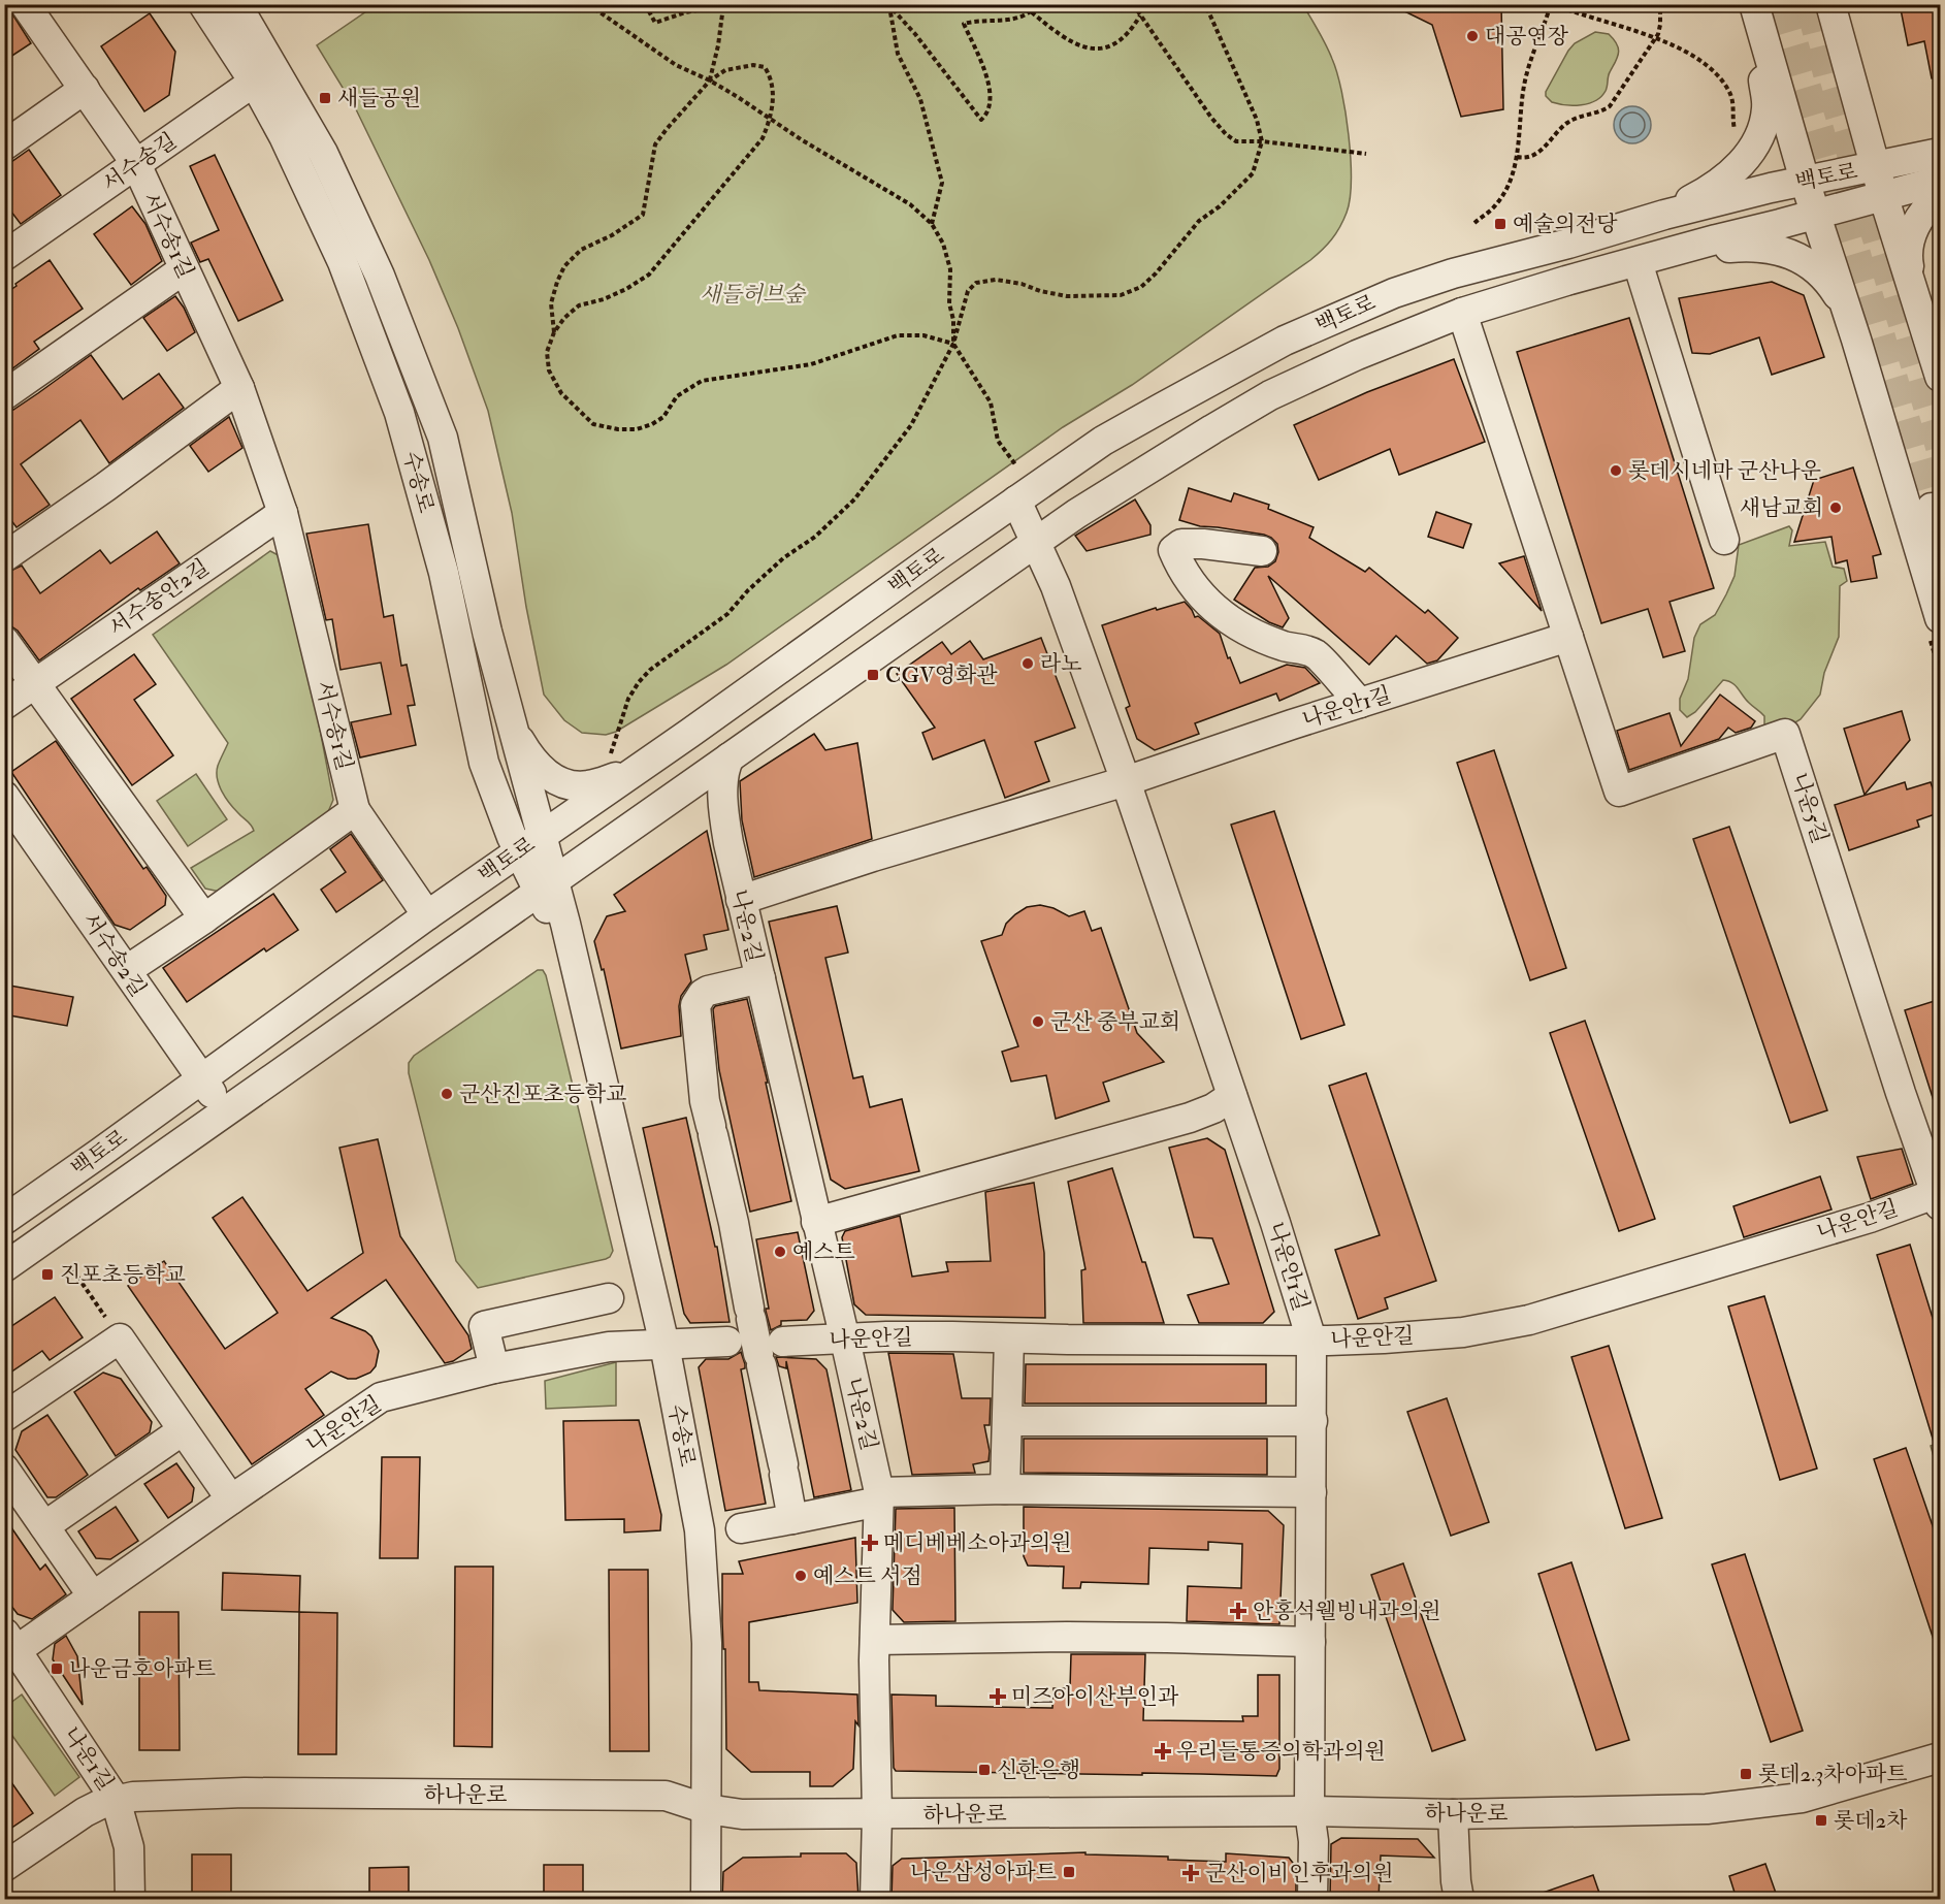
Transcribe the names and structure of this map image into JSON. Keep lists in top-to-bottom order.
{
  "streets": {
    "street": [
      "서수송길",
      "백토로",
      "서수송1길",
      "수송로",
      "서수송안2길",
      "나운안1길",
      "나운5길",
      "나운2길",
      "서수송2길",
      "나운안길",
      "나운1길",
      "하나운로"
    ]
  },
  "crossings": [
    ["서수송길", "서수송1길"],
    ["서수송길", "수송로"],
    ["백토로", "수송로"],
    ["백토로", "나운안1길"],
    ["백토로", "나운2길"],
    ["백토로", "서수송2길"],
    ["서수송1길", "서수송안2길"],
    ["수송로", "나운안길"],
    ["수송로", "하나운로"],
    ["나운안1길", "나운5길"],
    ["나운안1길", "나운안길"],
    ["나운안1길", "하나운로"],
    ["나운5길", "나운안길"],
    ["나운2길", "나운안길"],
    ["나운2길", "하나운로"],
    ["나운안길", "나운1길"],
    ["나운1길", "하나운로"]
  ],
  "parks": ["새들허브숲"],
  "places": {
    "other": [
      "대공연장",
      "롯데시네마 군산나운",
      "새남교회",
      "라노",
      "군산 중부교회",
      "군산진포초등학교",
      "예스트",
      "예스트 서점"
    ],
    "transit": [
      "새들공원",
      "예술의전당",
      "CGV영화관",
      "진포초등학교",
      "나운금호아파트",
      "신한은행",
      "롯데2.3차아파트",
      "롯데2차",
      "나운삼성아파트"
    ],
    "health": [
      "메디베베소아과의원",
      "안홍석웰빙내과의원",
      "미즈아이산부인과",
      "우리들통증의학과의원",
      "군산이비인후과의원"
    ]
  }
}
